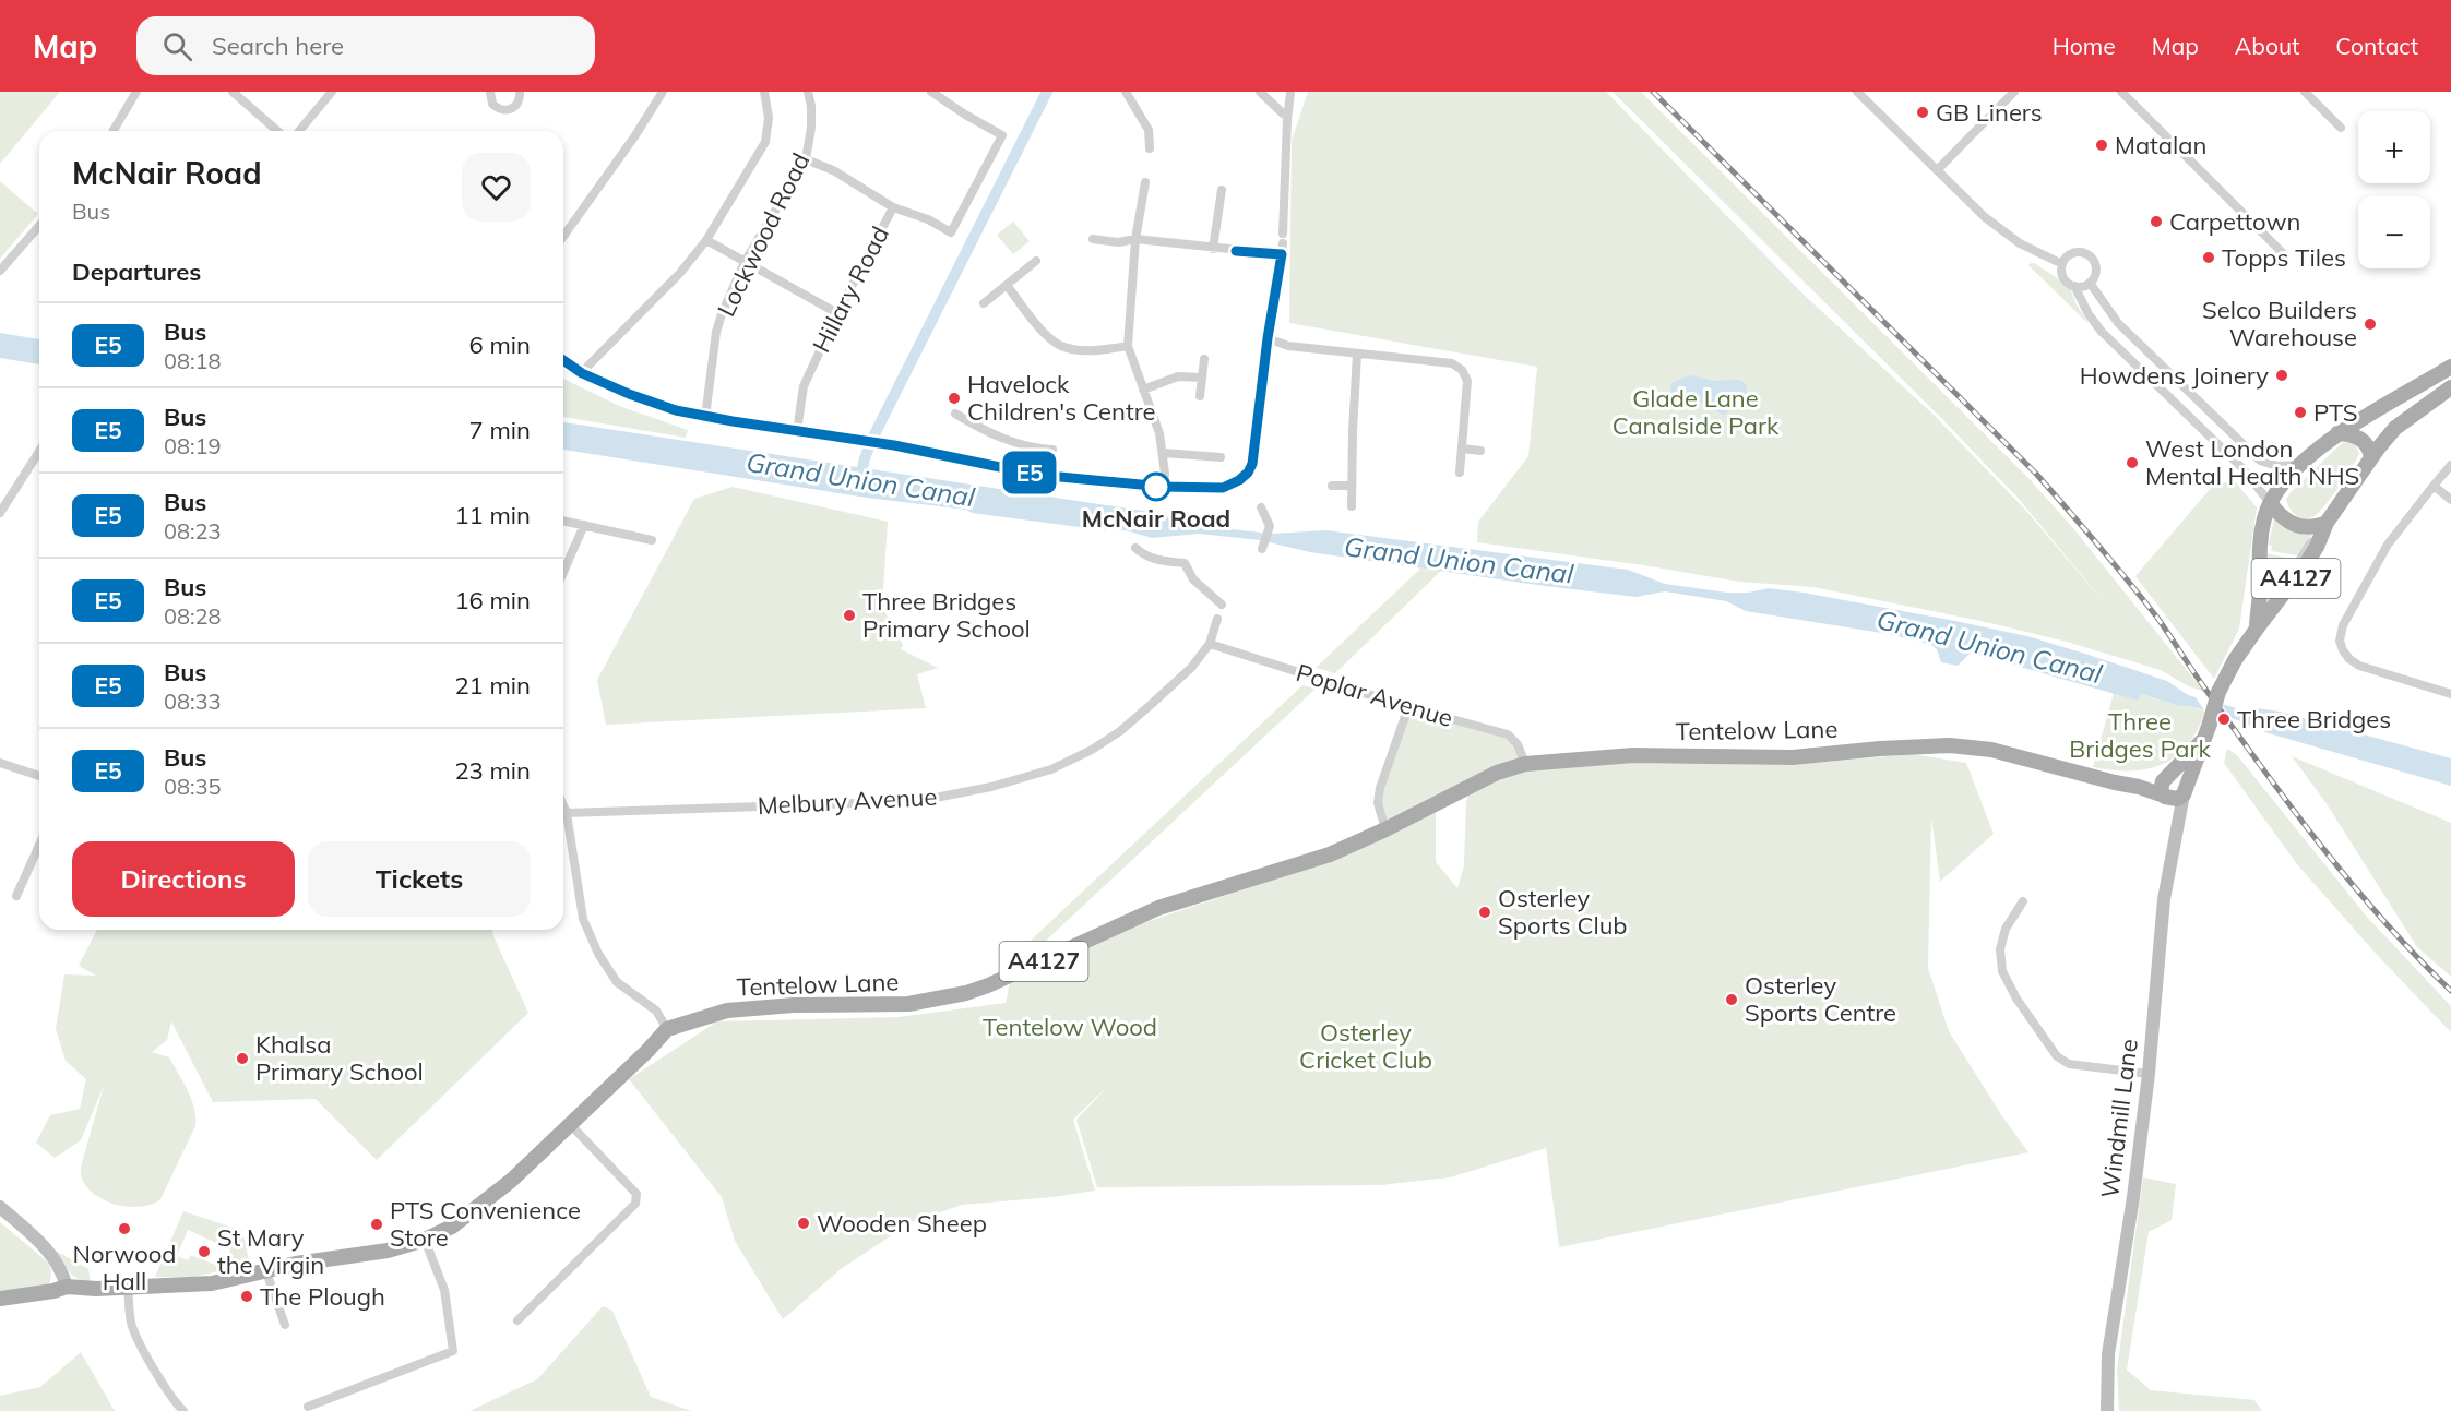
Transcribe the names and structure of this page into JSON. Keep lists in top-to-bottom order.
{
  "streets": {
    "main road": ["A4127", "Tentelow Lane", "Windmill Lane"],
    "street": [
      "Lockwood Road",
      "Hillary Road",
      "Poplar Avenue",
      "Melbury Avenue"
    ]
  },
  "crossings": [
    ["Lockwood Road", "Hillary Road"],
    ["Poplar Avenue", "Tentelow Lane"],
    ["Poplar Avenue", "Melbury Avenue"],
    ["Tentelow Lane", "Windmill Lane"]
  ],
  "water": ["Grand Union Canal"],
  "parks": [
    "Glade Lane Canalside Park",
    "Three Bridges Park",
    "Tentelow Wood",
    "Osterley Cricket Club"
  ],
  "places": [
    "GB Liners",
    "Matalan",
    "Carpettown",
    "Topps Tiles",
    "Selco Builders Warehouse",
    "Howdens Joinery",
    "Havelock Children's Centre",
    "PTS",
    "West London Mental Health NHS",
    "McNair Road",
    "Three Bridges Primary School",
    "Three Bridges",
    "Osterley Sports Club",
    "Osterley Sports Centre",
    "Khalsa Primary School",
    "Wooden Sheep",
    "PTS Convenience Store",
    "Norwood Hall",
    "St Mary the Virgin",
    "The Plough"
  ],
  "lines": ["bus line E5"],
  "page": {
    "header": "Map",
    "search": "Search here",
    "nav": [
      "Home",
      "Map",
      "About",
      "Contact"
    ],
    "on_map": "E5",
    "map_buttons": ["+", "−"],
    "heading": [
      ["McNair Road", "Bus"],
      "Departures"
    ],
    "list": [
      {
        "mark": "E5",
        "name": "Bus",
        "note": "08:18",
        "value": "6 min"
      },
      {
        "mark": "E5",
        "name": "Bus",
        "note": "08:19",
        "value": "7 min"
      },
      {
        "mark": "E5",
        "name": "Bus",
        "note": "08:23",
        "value": "11 min"
      },
      {
        "mark": "E5",
        "name": "Bus",
        "note": "08:28",
        "value": "16 min"
      },
      {
        "mark": "E5",
        "name": "Bus",
        "note": "08:33",
        "value": "21 min"
      },
      {
        "mark": "E5",
        "name": "Bus",
        "note": "08:35",
        "value": "23 min"
      }
    ],
    "buttons": ["Directions", "Tickets"]
  }
}
